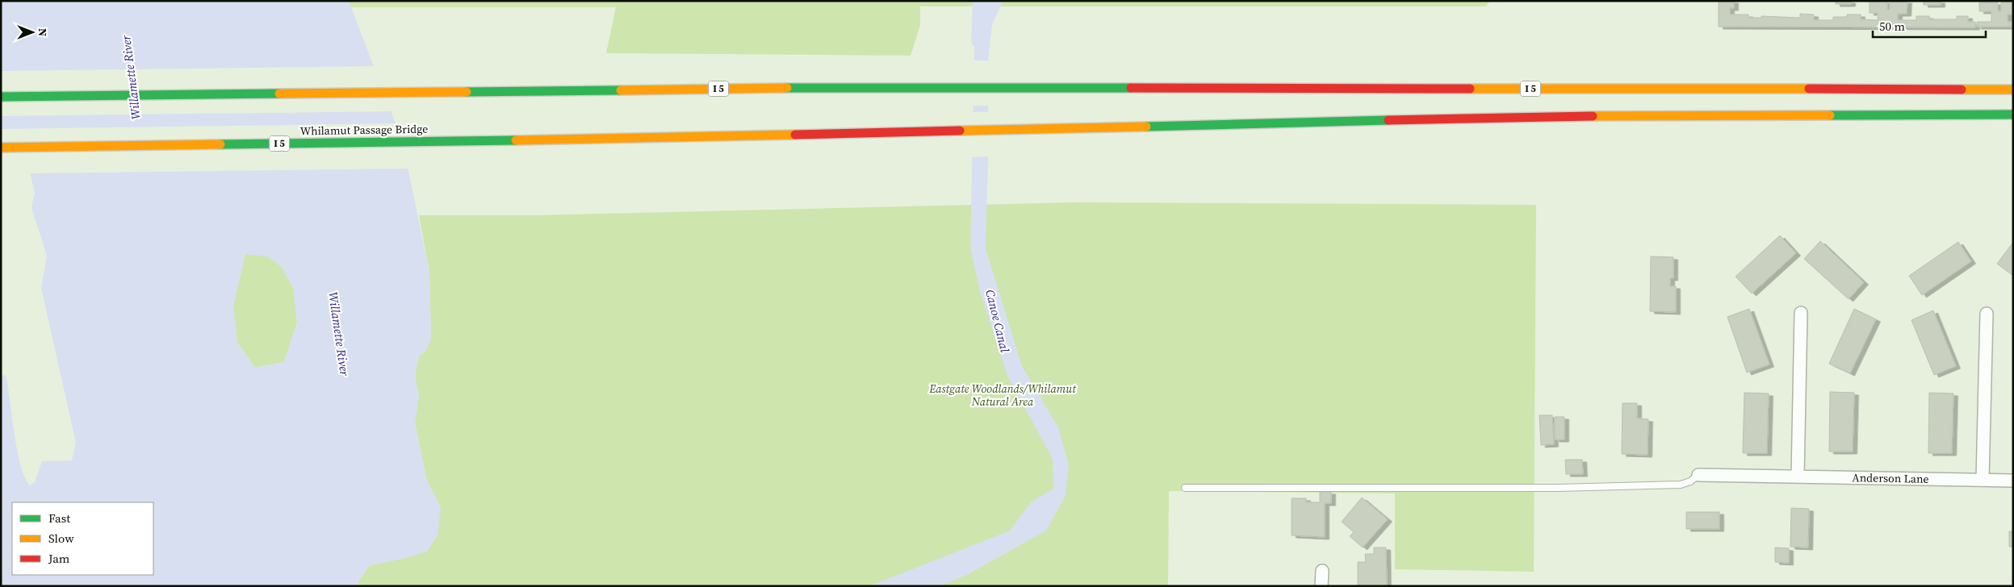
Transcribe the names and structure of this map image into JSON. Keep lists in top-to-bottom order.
{
  "streets": {
    "highway": ["I 5", "Whilamut Passage Bridge"],
    "street": ["Anderson Lane"]
  },
  "water": ["Willamette River", "Canoe Canal"],
  "parks": ["Eastgate Woodlands/Whilamut Natural Area"],
  "legend": ["Fast", "Slow", "Jam"],
  "scale_bar": "50 m",
  "north": "right"
}
